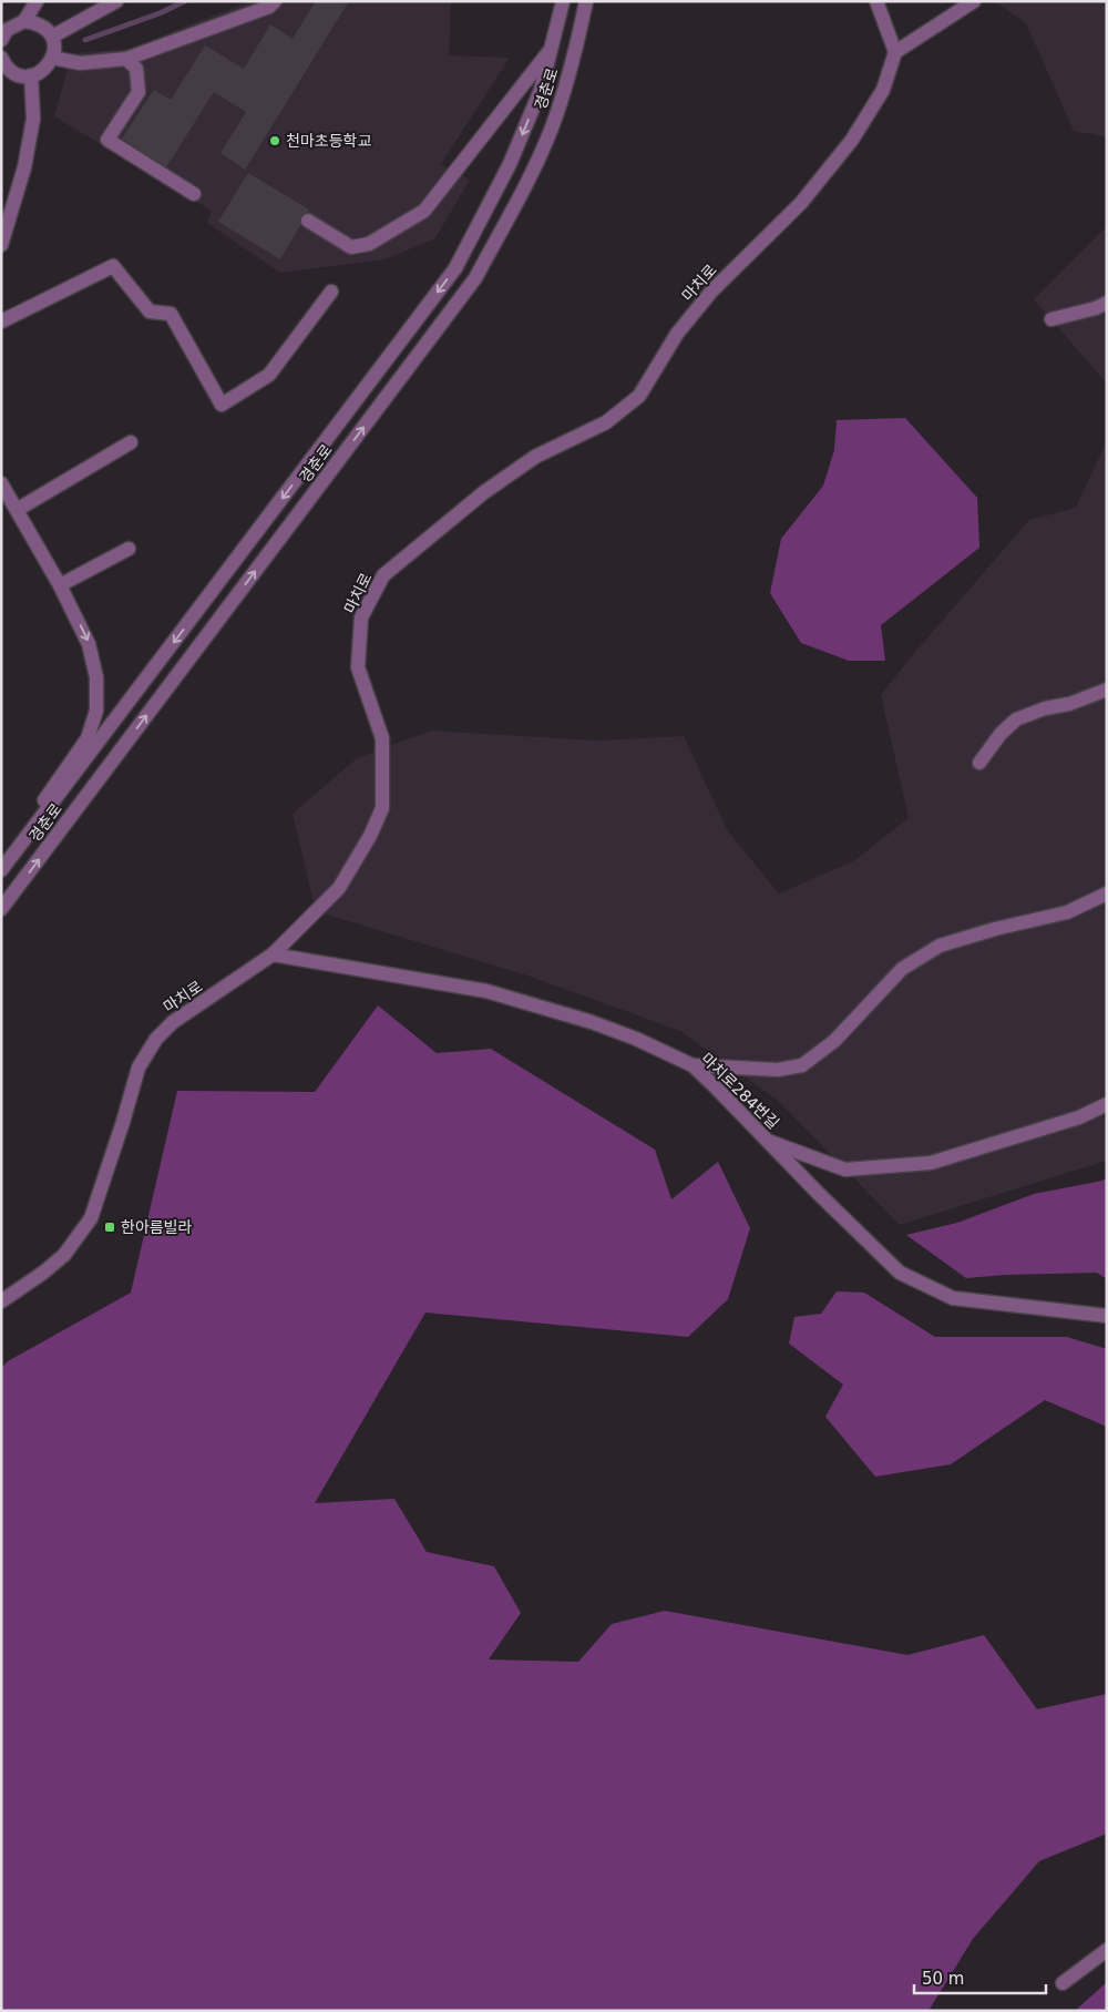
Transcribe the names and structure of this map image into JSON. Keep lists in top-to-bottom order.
{
  "streets": {
    "street": ["경춘로", "마치로", "마치로284번길"]
  },
  "crossings": [
    ["마치로", "마치로284번길"]
  ],
  "places": {
    "other": ["천마초등학교"],
    "transit": ["한아름빌라"]
  },
  "scale_bar": "50 m"
}
